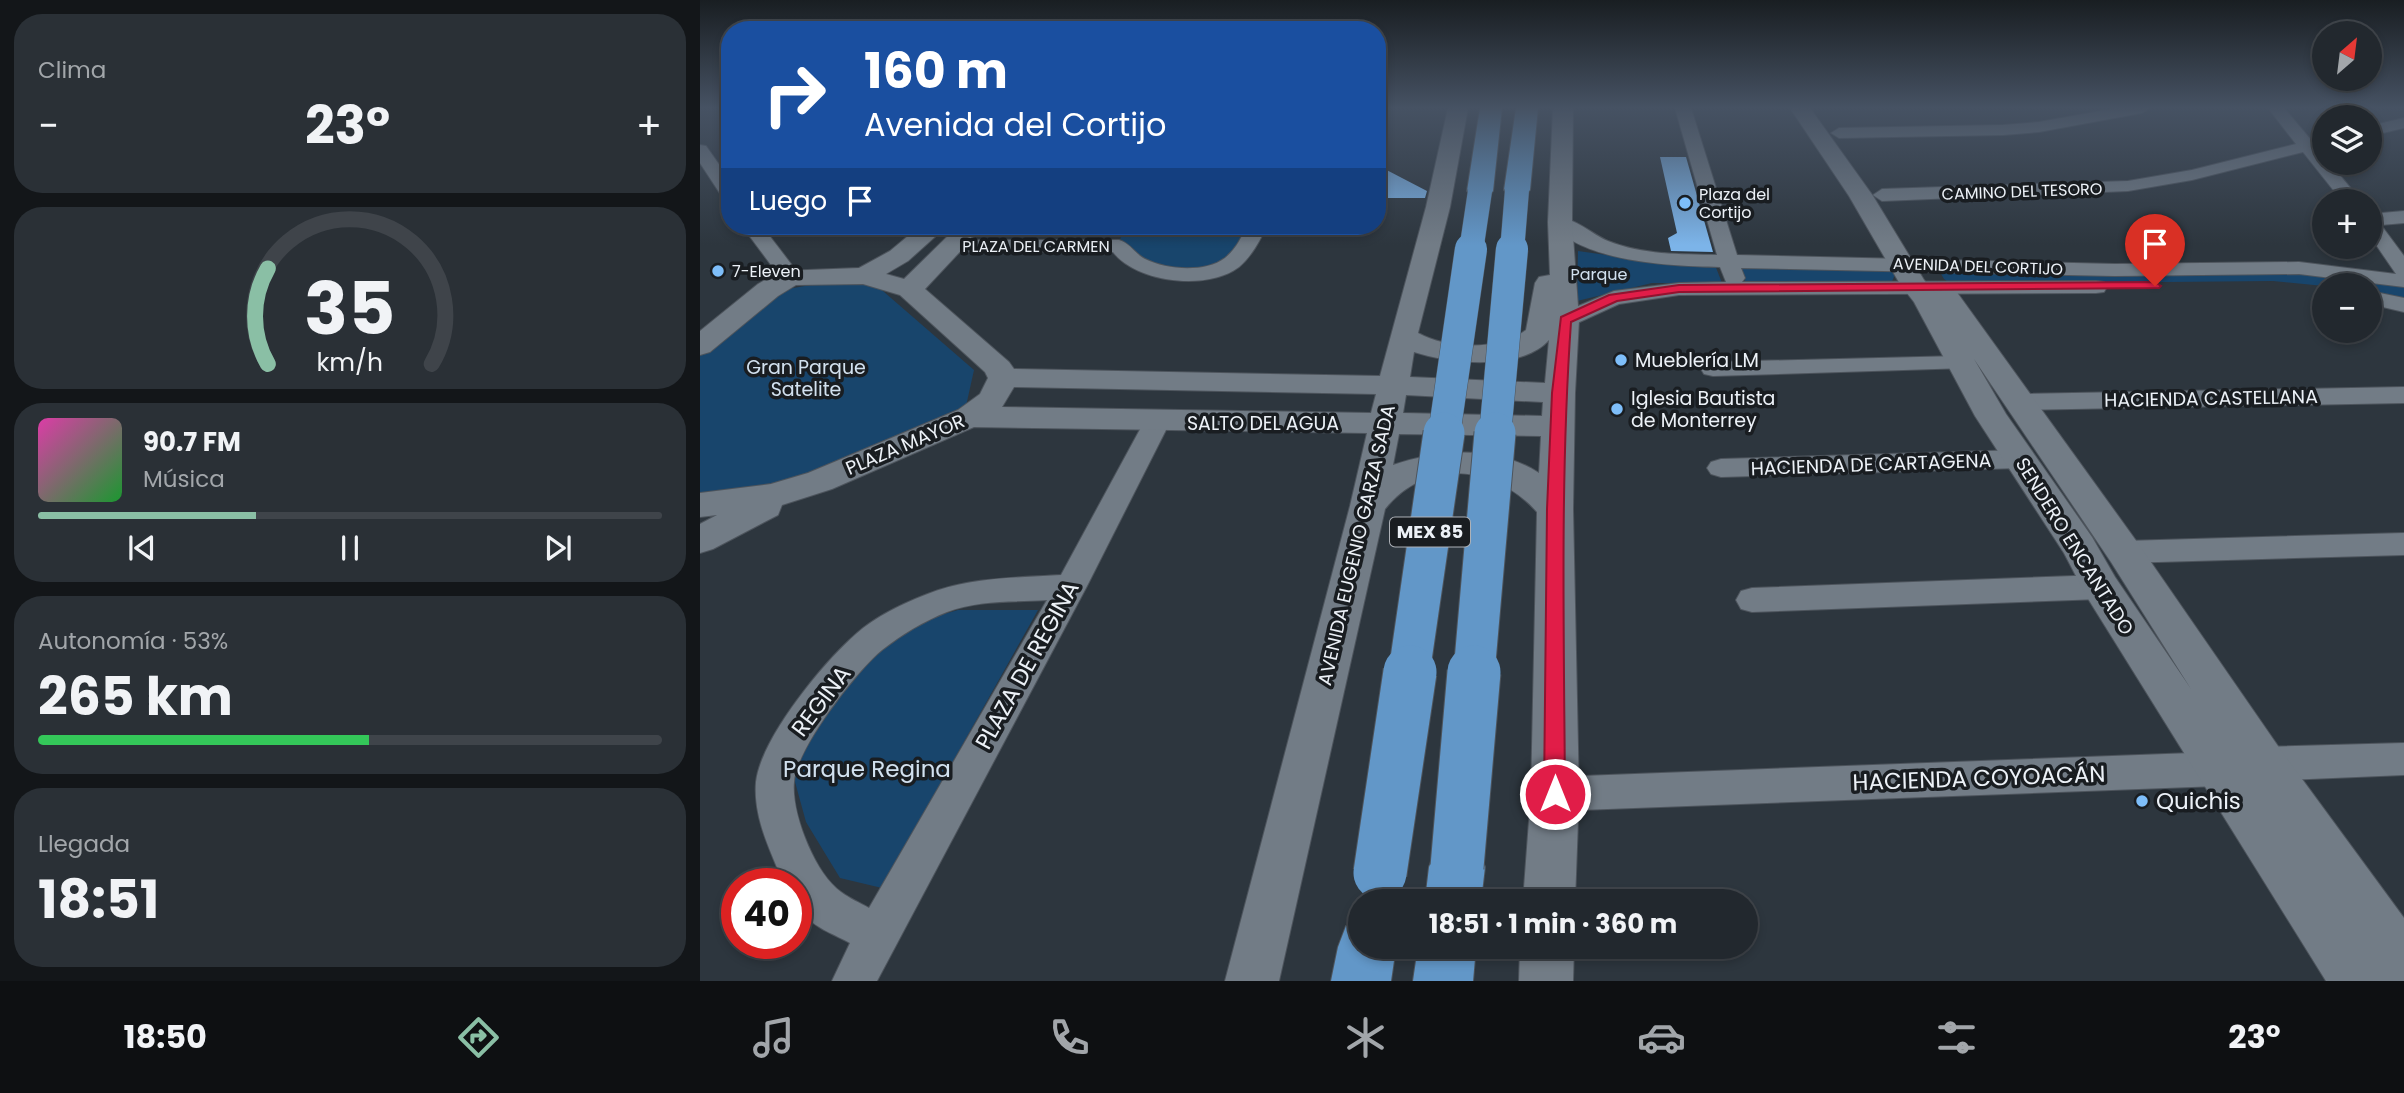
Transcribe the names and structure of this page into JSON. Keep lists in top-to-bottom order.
{
  "streets": {
    "highway": ["MEX 85"],
    "street": [
      "CAMINO DEL TESORO",
      "PLAZA DEL CARMEN",
      "AVENIDA DEL CORTIJO",
      "HACIENDA CASTELLANA",
      "SALTO DEL AGUA",
      "PLAZA MAYOR",
      "HACIENDA DE CARTAGENA",
      "AVENIDA EUGENIO GARZA SADA",
      "SENDERO ENCANTADO",
      "PLAZA DE REGINA",
      "REGINA",
      "HACIENDA COYOACÁN"
    ]
  },
  "crossings": [
    ["CAMINO DEL TESORO", "SENDERO ENCANTADO"],
    ["AVENIDA DEL CORTIJO", "SENDERO ENCANTADO"],
    ["HACIENDA CASTELLANA", "SENDERO ENCANTADO"],
    ["SALTO DEL AGUA", "PLAZA MAYOR"],
    ["SALTO DEL AGUA", "AVENIDA EUGENIO GARZA SADA"],
    ["SALTO DEL AGUA", "PLAZA DE REGINA"],
    ["HACIENDA DE CARTAGENA", "SENDERO ENCANTADO"],
    ["SENDERO ENCANTADO", "HACIENDA COYOACÁN"],
    ["PLAZA DE REGINA", "REGINA"]
  ],
  "parks": ["Parque", "Gran Parque Satelite", "Parque Regina"],
  "places": [
    "Plaza del Cortijo",
    "7-Eleven",
    "Mueblería LM",
    "Iglesia Bautista de Monterrey",
    "Quichis"
  ],
  "north": "top right",
  "page": {
    "tile": [
      "Clima",
      ["Autonomía · 53%", "265 km"],
      ["Llegada", "18:51"]
    ],
    "map_buttons": ["+", "−"],
    "turn": ["160 m", "Avenida del Cortijo"],
    "heat": ["−", "23°", "+"],
    "then": "Luego",
    "song": ["90.7 FM", "Música"],
    "limit": "40",
    "trip": "18:51 · 1 min · 360 m",
    "tabs": ["18:50", "23°"],
    "gauge": ["35", "km/h"]
  }
}
